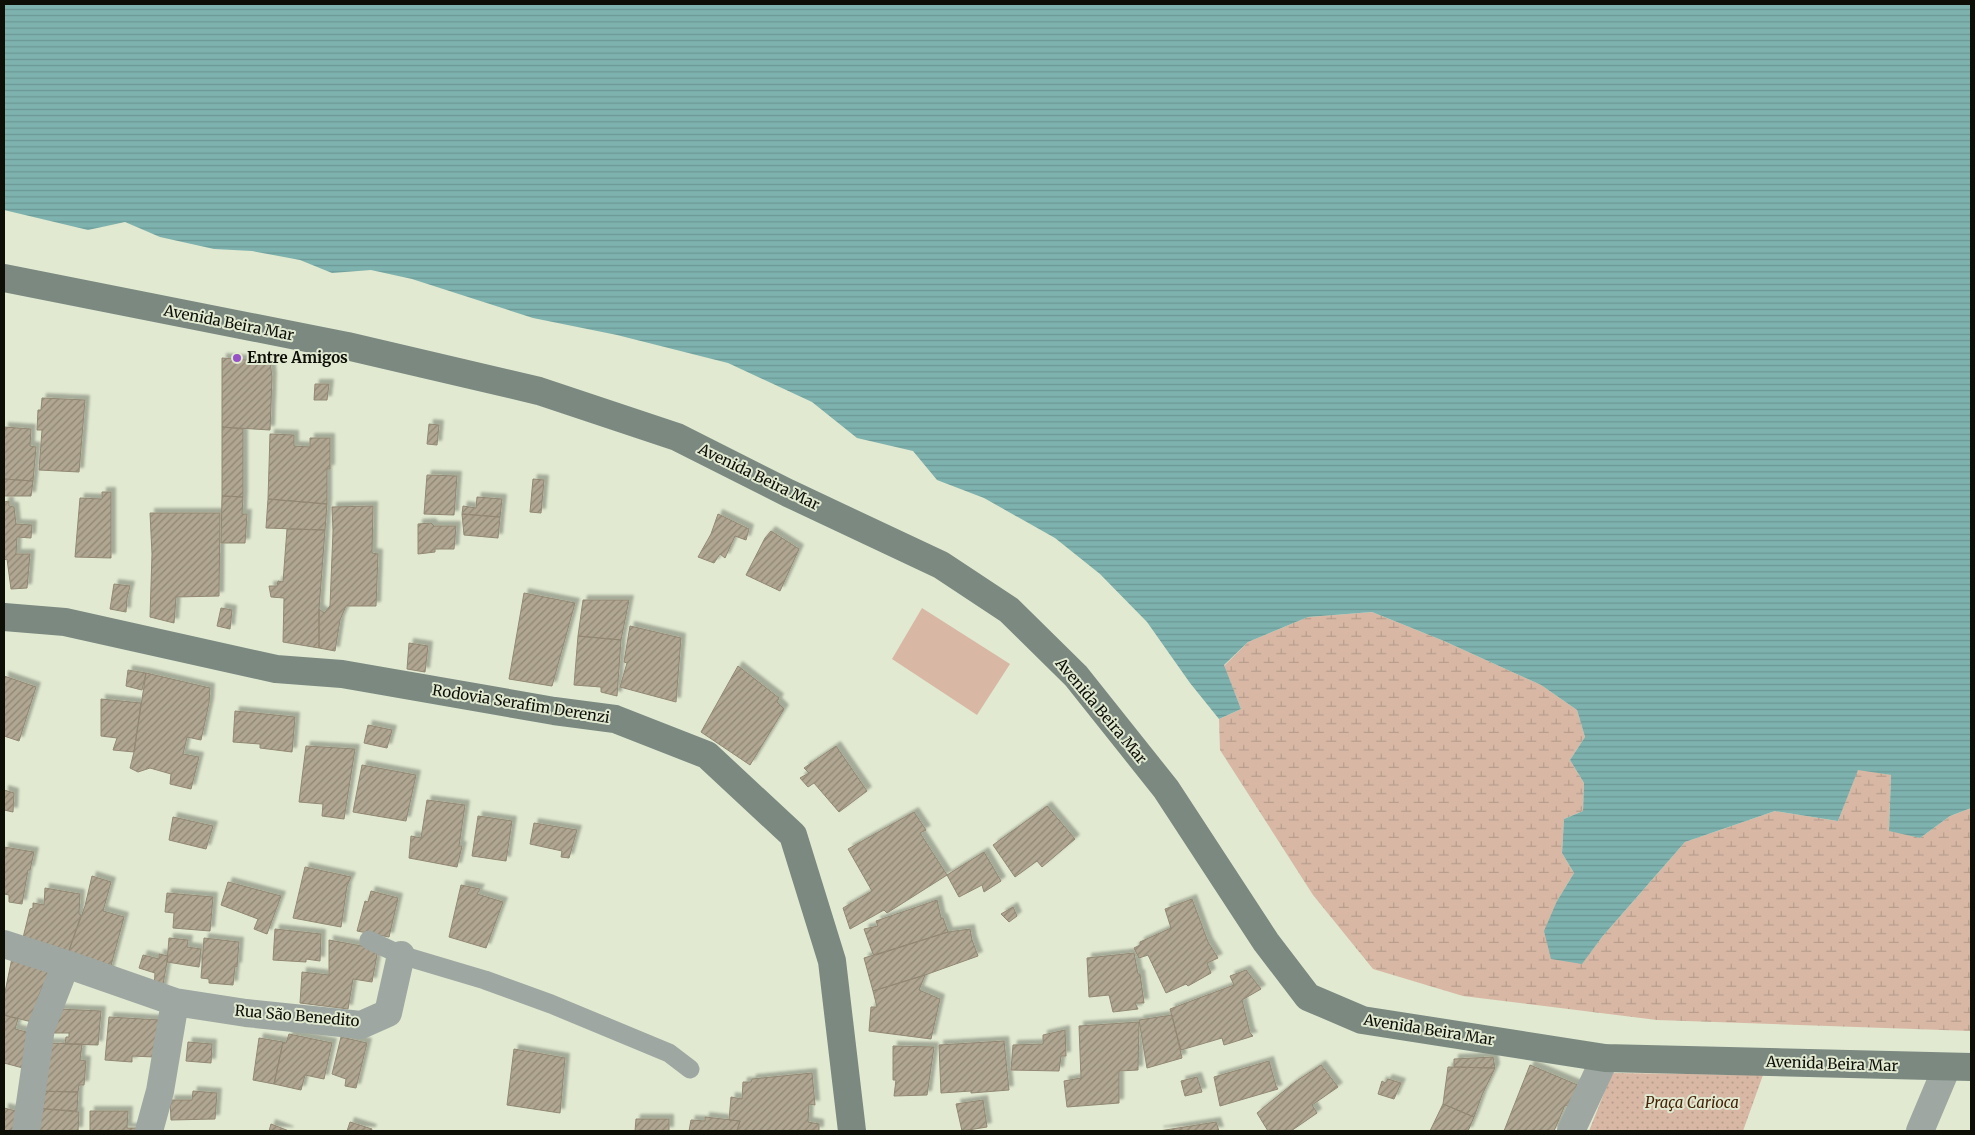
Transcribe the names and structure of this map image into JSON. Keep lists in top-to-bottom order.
{
  "streets": {
    "street": ["Avenida Beira Mar", "Rodovia Serafim Derenzi", "Rua São Benedito"]
  },
  "parks": ["Praça Carioca"],
  "places": ["Entre Amigos"]
}
